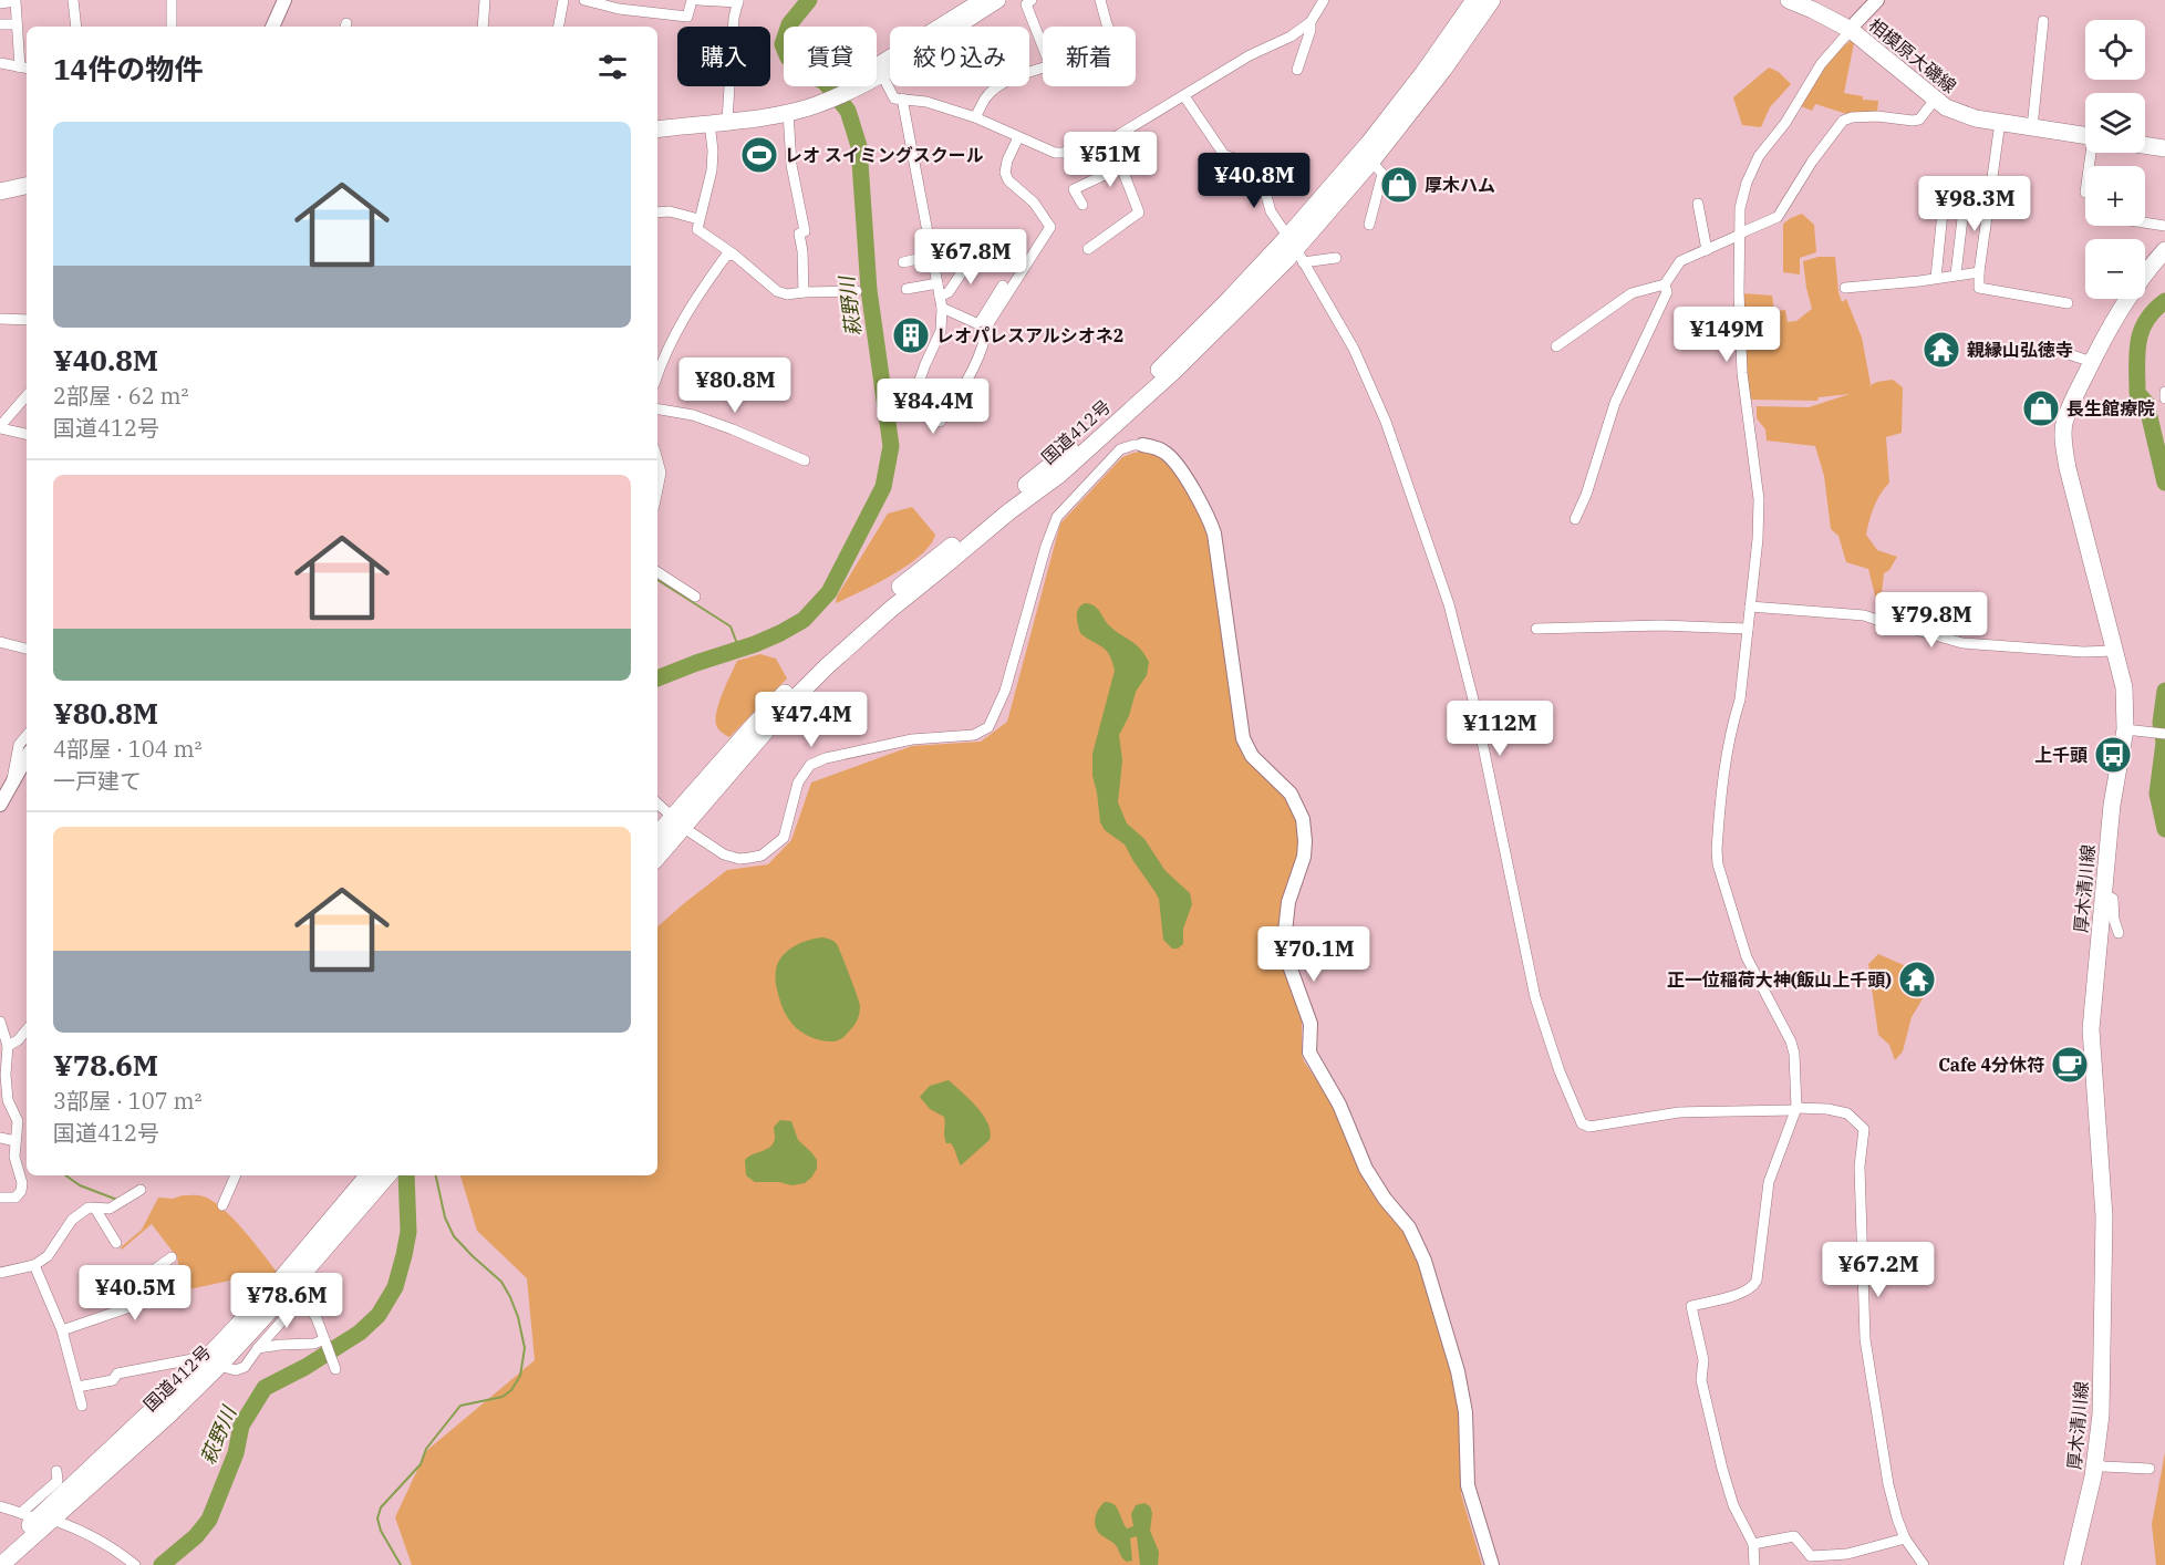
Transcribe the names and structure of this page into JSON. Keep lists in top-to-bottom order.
{
  "streets": {
    "main road": ["相模原大磯線", "国道412号", "厚木清川線"]
  },
  "water": ["萩野川"],
  "places": {
    "sports": ["レオ スイミングスクール"],
    "shop": ["厚木ハム", "長生館療院"],
    "building": ["レオパレスアルシオネ2"],
    "temple": ["親縁山弘徳寺", "正一位稲荷大神(飯山上千頭)"],
    "bus stop": ["上千頭"],
    "cafe": ["Cafe 4分休符"]
  },
  "page": {
    "map_buttons": ["+", "−"],
    "chip": [
      "購入",
      "賃貸",
      "絞り込み",
      "新着"
    ],
    "heading": "14件の物件",
    "list": [
      {
        "name": "¥40.8M",
        "note": "2部屋 · 62 m² · 国道412号"
      },
      {
        "name": "¥80.8M",
        "note": "4部屋 · 104 m² · 一戸建て"
      },
      {
        "name": "¥78.6M",
        "note": "3部屋 · 107 m² · 国道412号"
      }
    ],
    "price": [
      "¥51M",
      "¥40.8M",
      "¥98.3M",
      "¥67.8M",
      "¥149M",
      "¥80.8M",
      "¥84.4M",
      "¥79.8M",
      "¥47.4M",
      "¥112M",
      "¥70.1M",
      "¥67.2M",
      "¥40.5M",
      "¥78.6M"
    ]
  }
}
